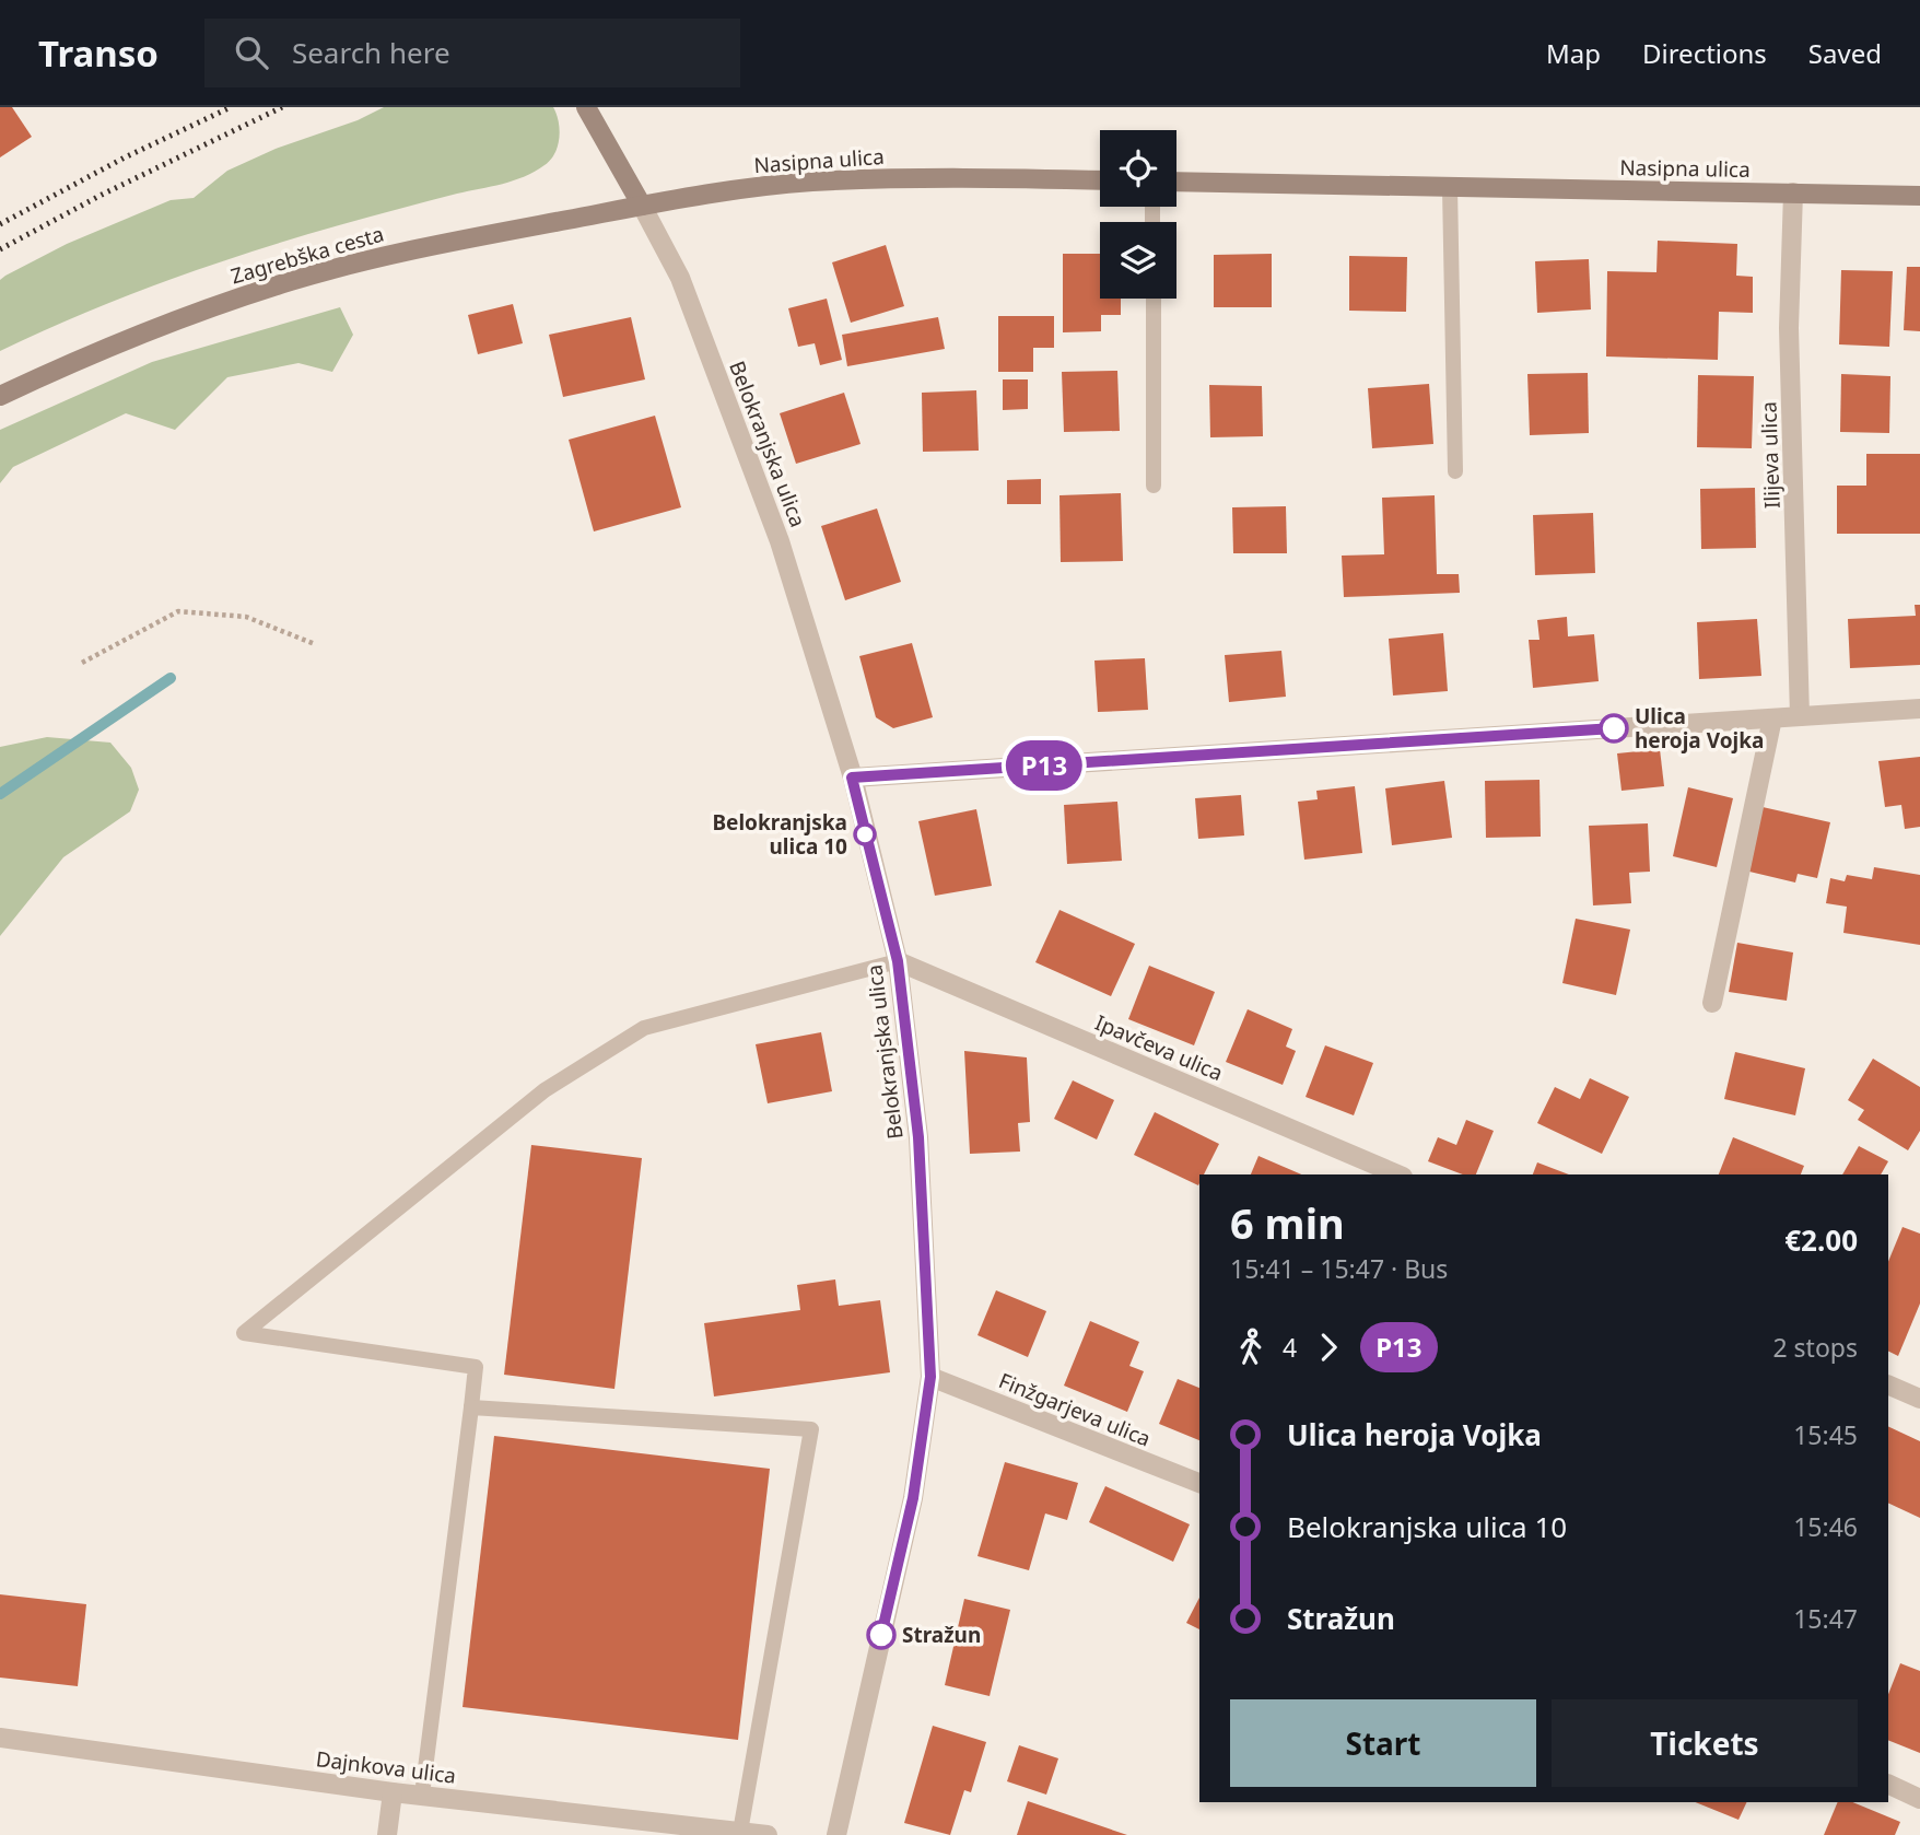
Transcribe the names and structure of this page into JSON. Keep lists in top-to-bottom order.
{
  "streets": {
    "street": [
      "Nasipna ulica",
      "Zagrebška cesta",
      "Belokranjska ulica",
      "Ilijeva ulica",
      "Ipavčeva ulica",
      "Finžgarjeva ulica",
      "Dajnkova ulica"
    ]
  },
  "crossings": [
    ["Nasipna ulica", "Zagrebška cesta"],
    ["Nasipna ulica", "Belokranjska ulica"],
    ["Nasipna ulica", "Ilijeva ulica"],
    ["Zagrebška cesta", "Belokranjska ulica"],
    ["Belokranjska ulica", "Ipavčeva ulica"],
    ["Belokranjska ulica", "Finžgarjeva ulica"]
  ],
  "places": ["Ulica heroja Vojka", "Belokranjska ulica 10", "Stražun"],
  "lines": ["bus line P13"],
  "page": {
    "header": "Transo",
    "search": "Search here",
    "nav": ["Map", "Directions", "Saved"],
    "on_map": "P13",
    "heading": ["6 min", "15:41 – 15:47 · Bus", "€2.00"],
    "legs": ["4", "P13", "2 stops"],
    "list": [
      {
        "name": "Ulica heroja Vojka",
        "value": "15:45"
      },
      {
        "name": "Belokranjska ulica 10",
        "value": "15:46"
      },
      {
        "name": "Stražun",
        "value": "15:47"
      }
    ],
    "buttons": ["Start", "Tickets"]
  }
}
